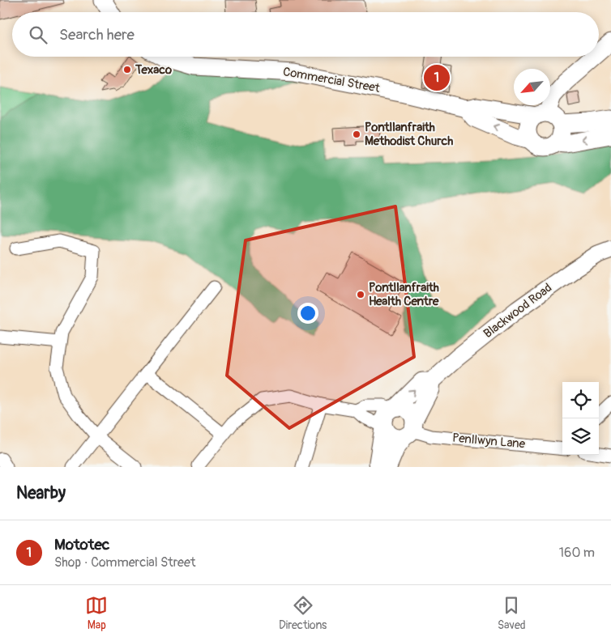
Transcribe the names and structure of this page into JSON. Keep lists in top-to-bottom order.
{
  "streets": {
    "main road": ["Commercial Street", "Blackwood Road"],
    "street": ["Penllwyn Lane"]
  },
  "crossings": [
    ["Blackwood Road", "Penllwyn Lane"]
  ],
  "places": ["Texaco", "Pontllanfraith Methodist Church", "Pontllanfraith Health Centre"],
  "north": "bottom left",
  "page": {
    "search": "Search here",
    "pins": "1",
    "heading": "Nearby",
    "list": [
      {
        "mark": "1",
        "name": "Mototec",
        "note": "Shop · Commercial Street",
        "value": "160 m"
      }
    ],
    "nav": ["Map", "Directions", "Saved"]
  }
}
